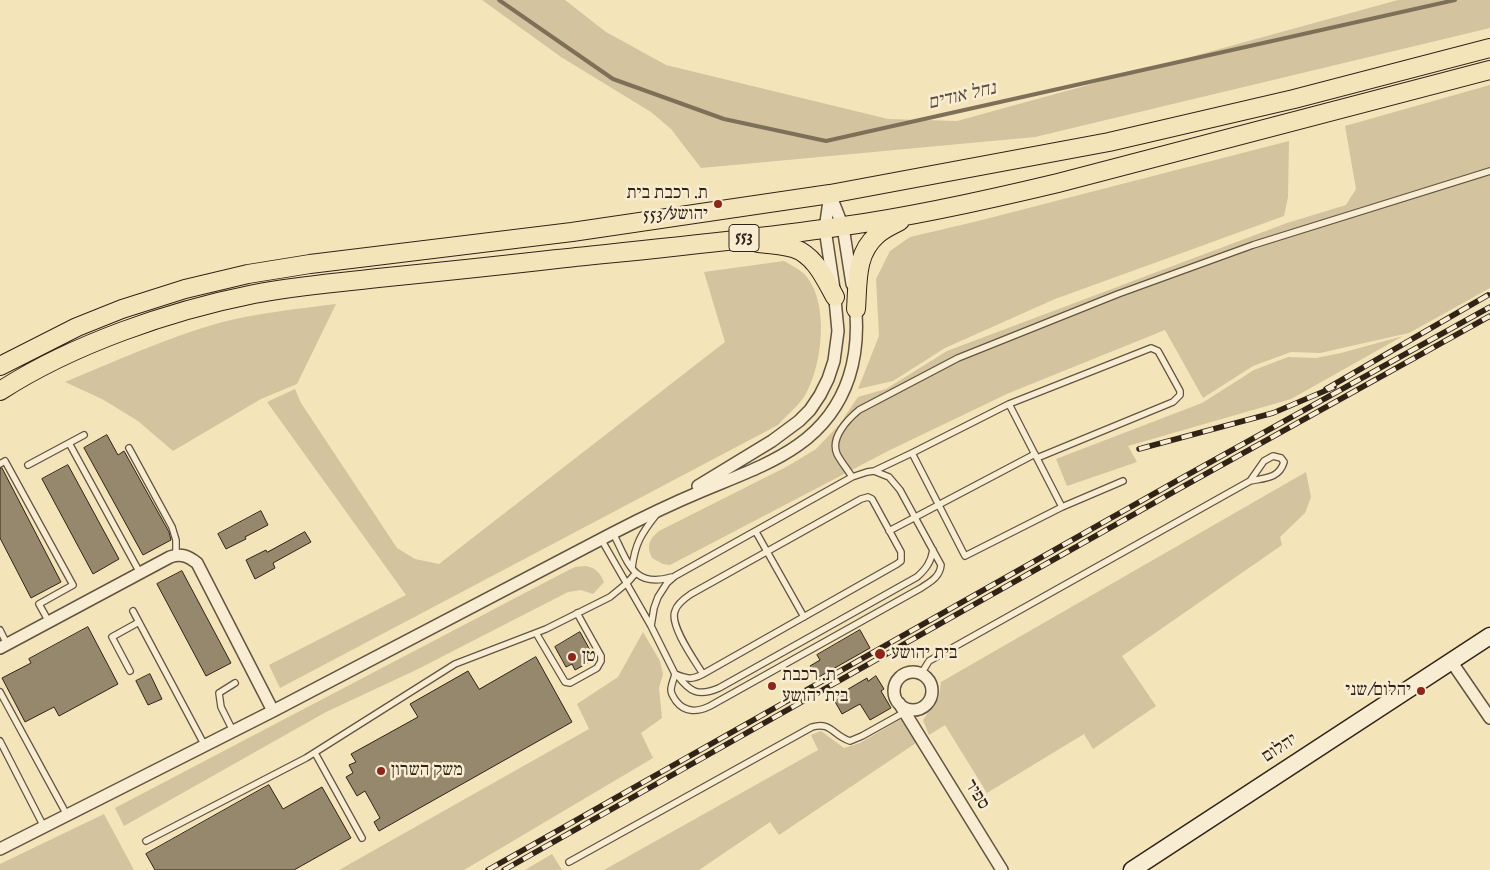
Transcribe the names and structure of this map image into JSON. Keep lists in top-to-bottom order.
{
  "streets": {
    "main road": ["553", "יהלום"],
    "street": ["ספיר"]
  },
  "water": ["נחל אודים"],
  "places": [
    "ת. רכבת בית יהושע/553",
    "בית יהושע",
    "טן",
    "ת. רכבת בית יהושע",
    "יהלום/שני",
    "משק השרון"
  ]
}
